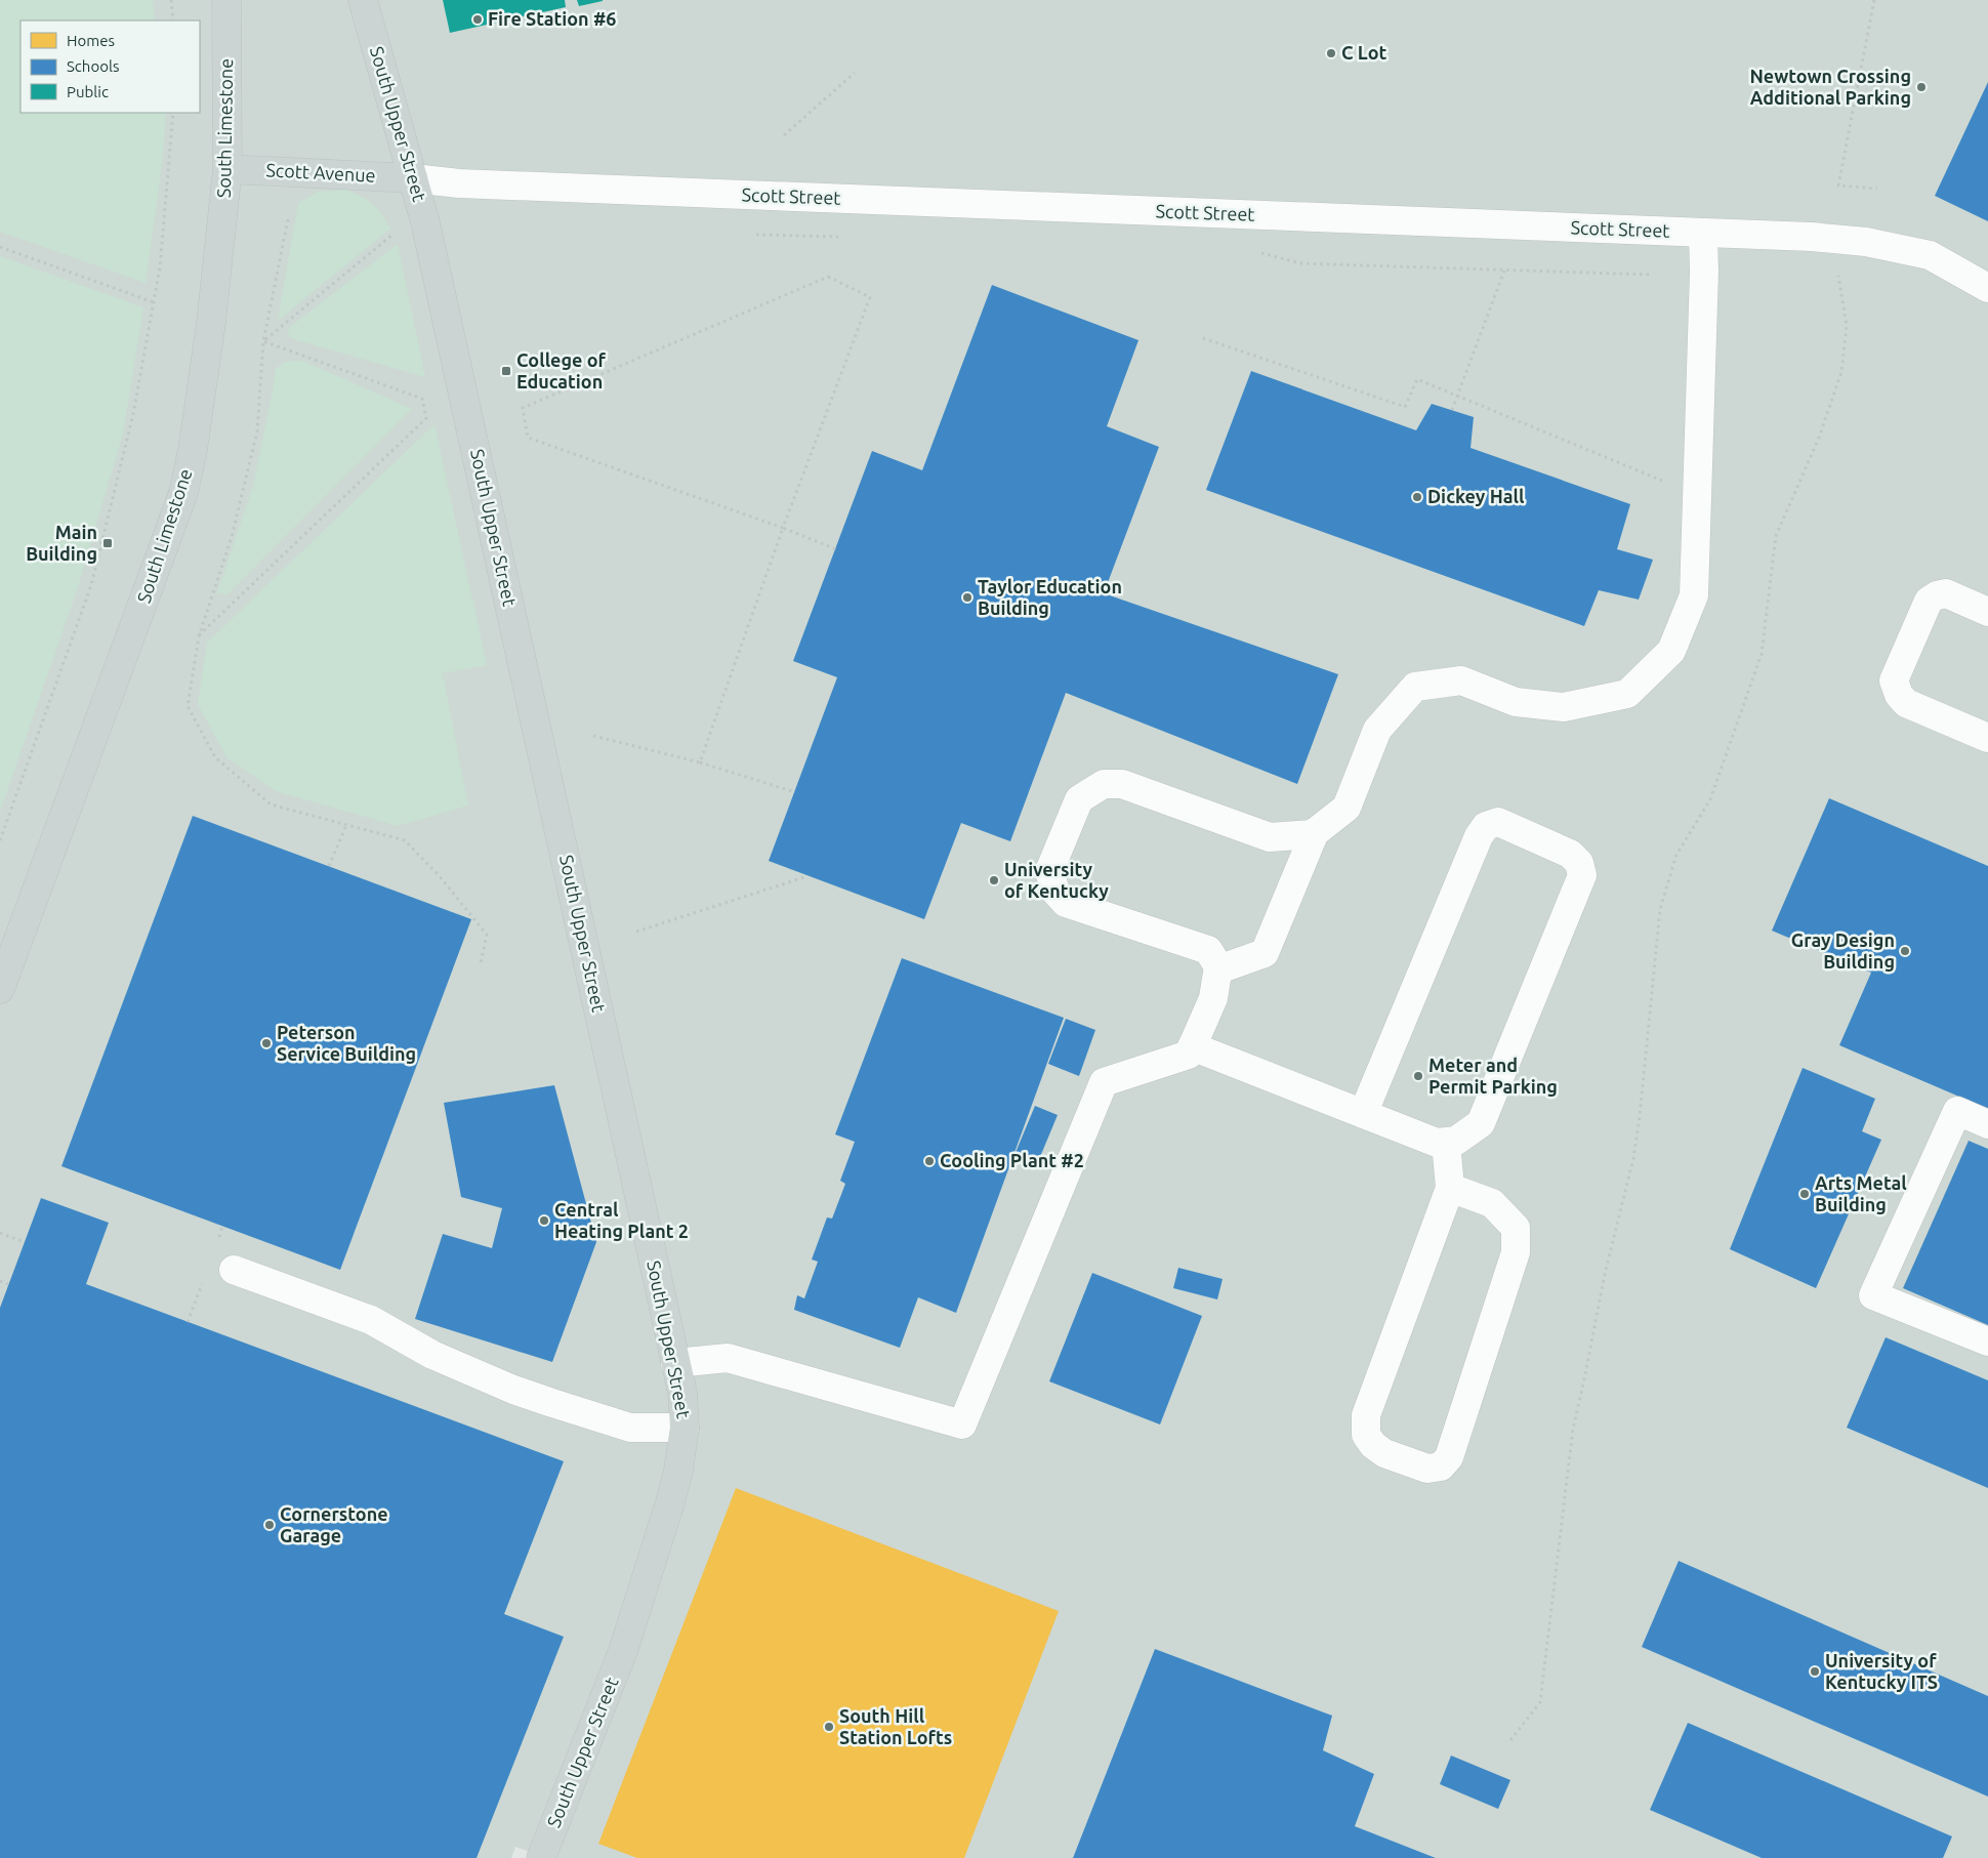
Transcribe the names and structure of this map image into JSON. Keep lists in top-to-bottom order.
{
  "streets": {
    "main road": ["South Upper Street", "South Limestone", "Scott Avenue"],
    "lane": ["Scott Street"]
  },
  "crossings": [
    ["South Upper Street", "Scott Avenue"],
    ["South Upper Street", "Scott Street"],
    ["South Limestone", "Scott Avenue"],
    ["Scott Avenue", "Scott Street"]
  ],
  "places": {
    "other": [
      "Fire Station #6",
      "C Lot",
      "Newtown Crossing Additional Parking",
      "Dickey Hall",
      "Taylor Education Building",
      "University of Kentucky",
      "Gray Design Building",
      "Peterson Service Building",
      "Meter and Permit Parking",
      "Cooling Plant #2",
      "Arts Metal Building",
      "Central Heating Plant 2",
      "Cornerstone Garage",
      "University of Kentucky ITS",
      "South Hill Station Lofts"
    ],
    "transit": ["College of Education", "Main Building"]
  },
  "legend": ["Homes", "Schools", "Public"]
}
